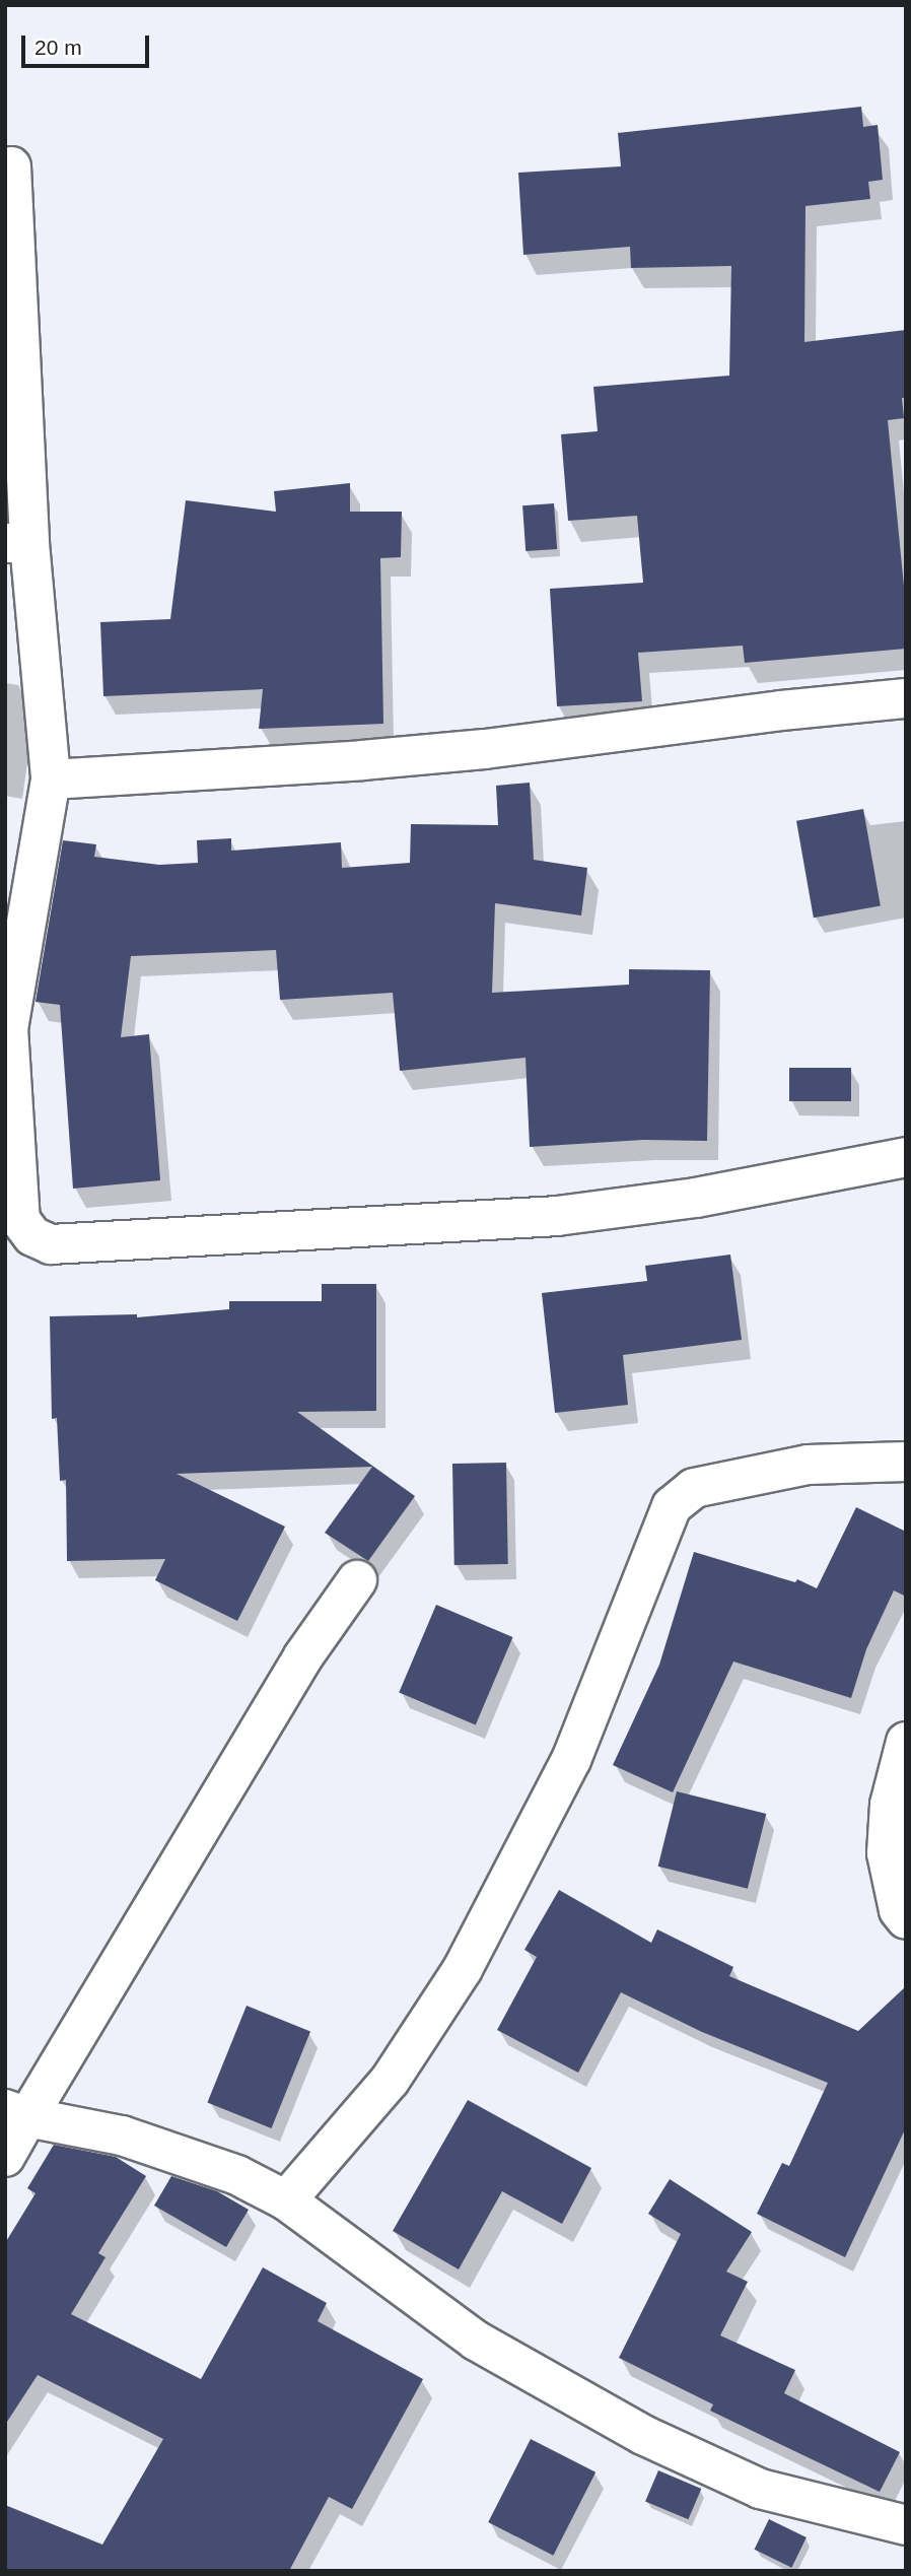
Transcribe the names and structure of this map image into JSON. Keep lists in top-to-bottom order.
{
  "scale_bar": "20 m"
}
